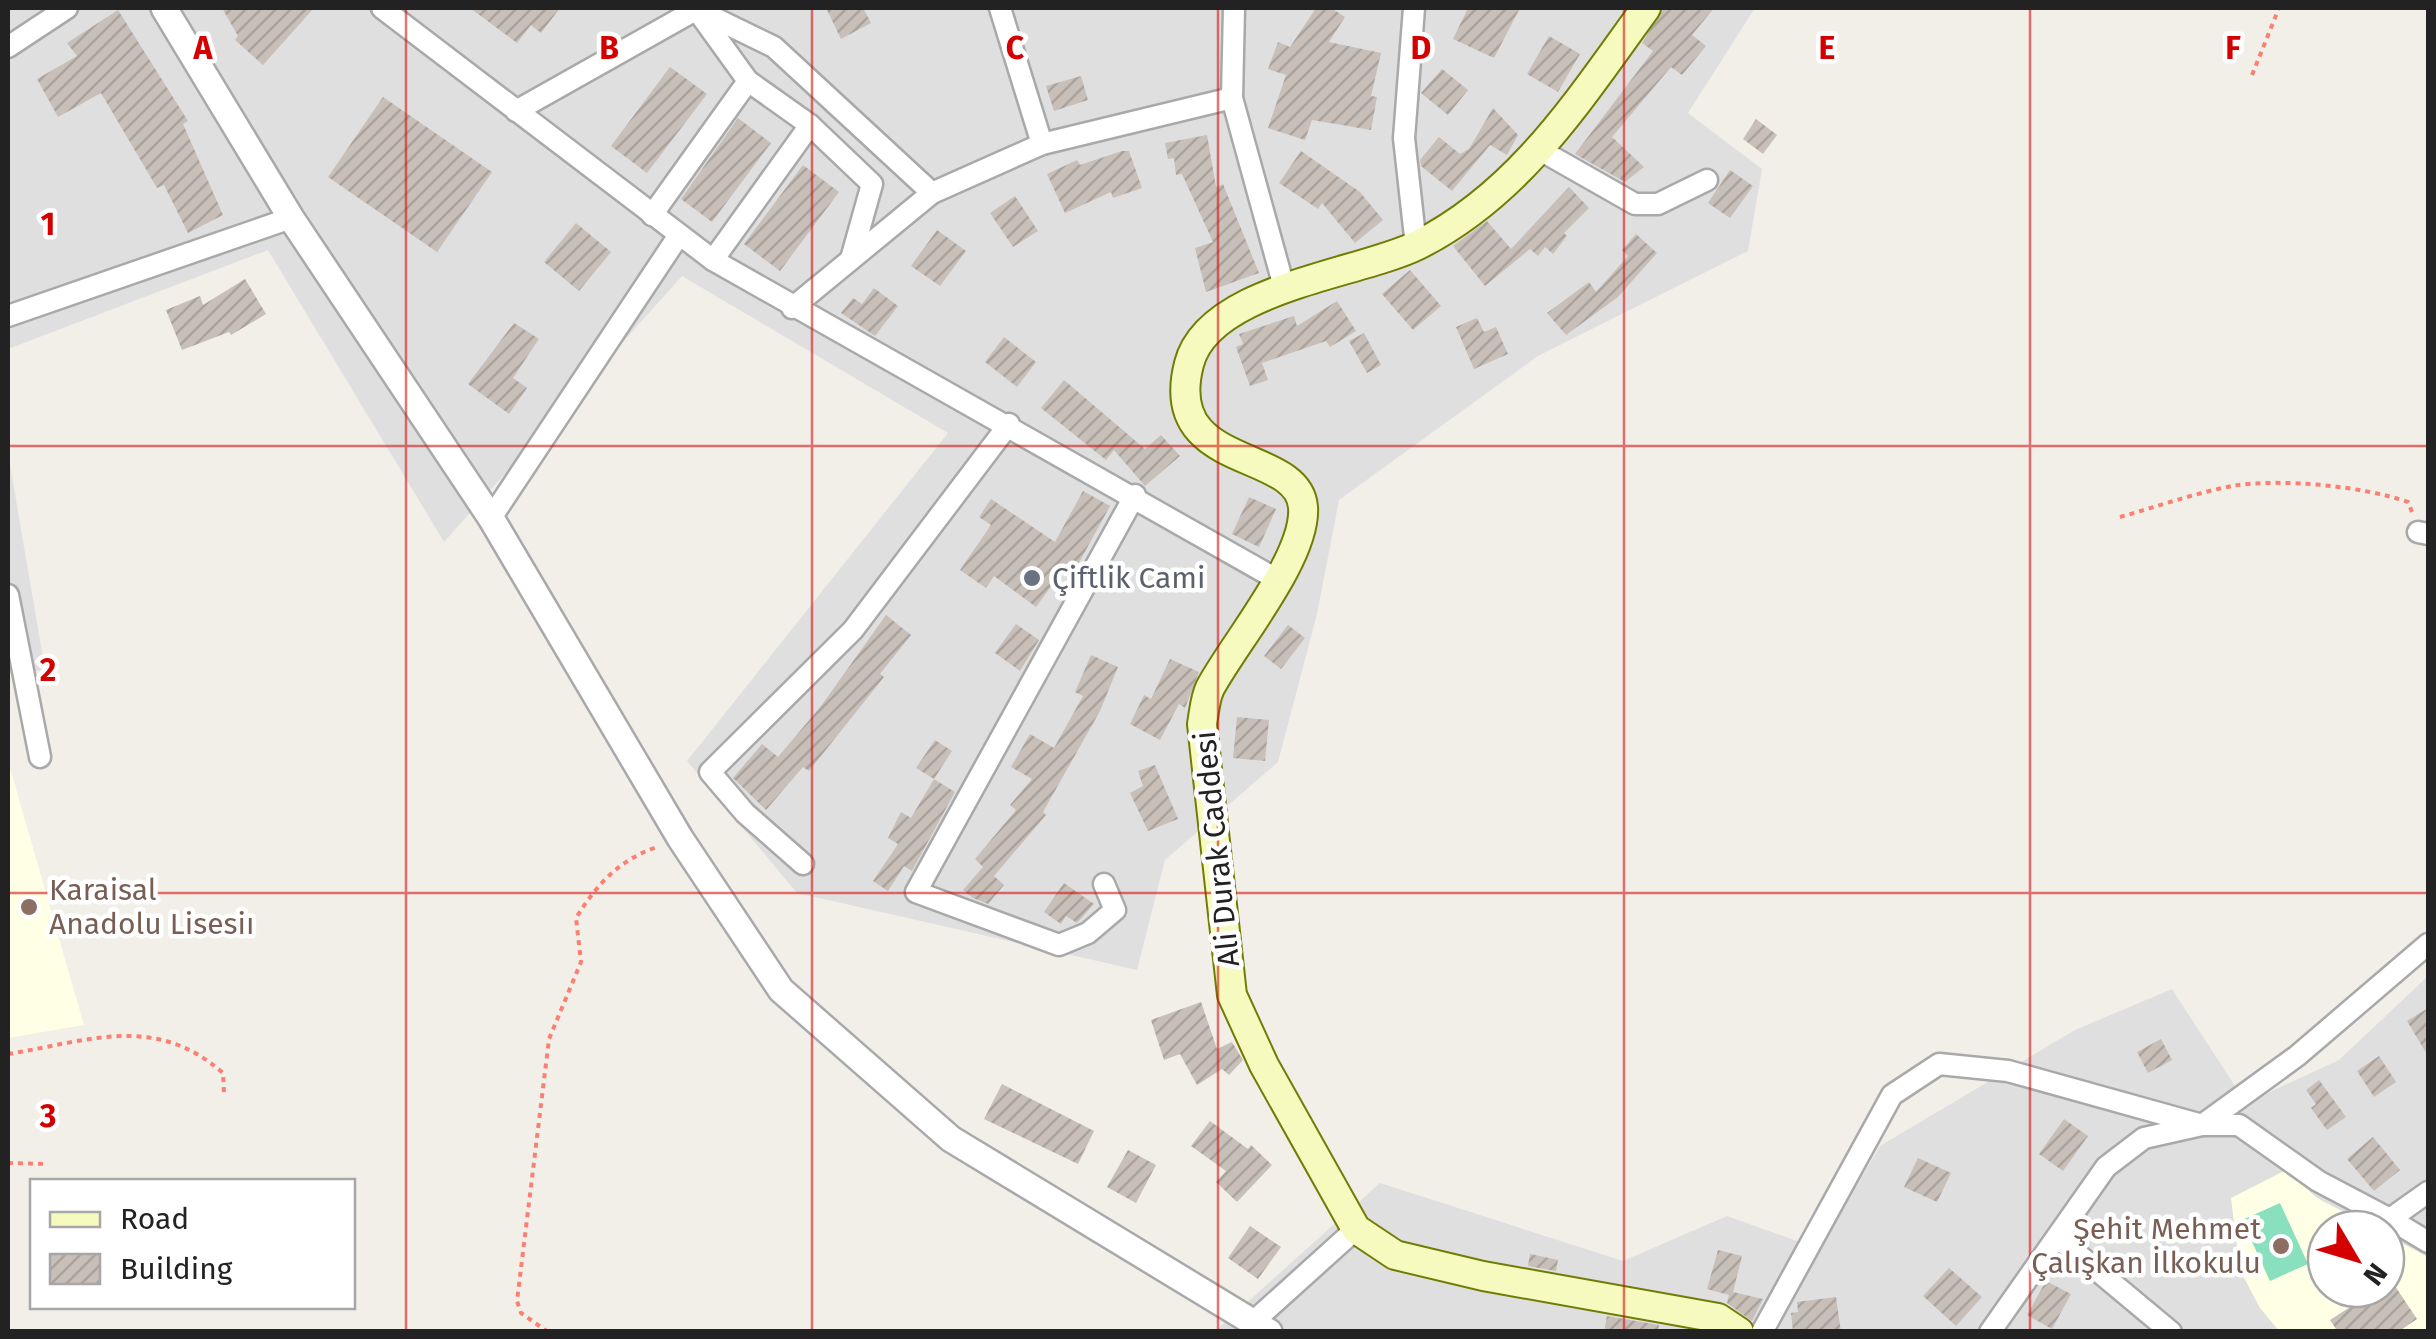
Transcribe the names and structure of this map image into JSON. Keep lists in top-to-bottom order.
{
  "streets": {
    "main road": ["Ali Durak Caddesi"]
  },
  "places": ["Çiftlik Cami", "Karaisal Anadolu Lisesiı", "Şehit Mehmet Çalışkan İlkokulu"],
  "legend": ["Road", "Building"],
  "north": "bottom right",
  "grid": {
    "columns": [
      "A",
      "B",
      "C",
      "D",
      "E",
      "F"
    ],
    "rows": ["1", "2", "3"]
  }
}
